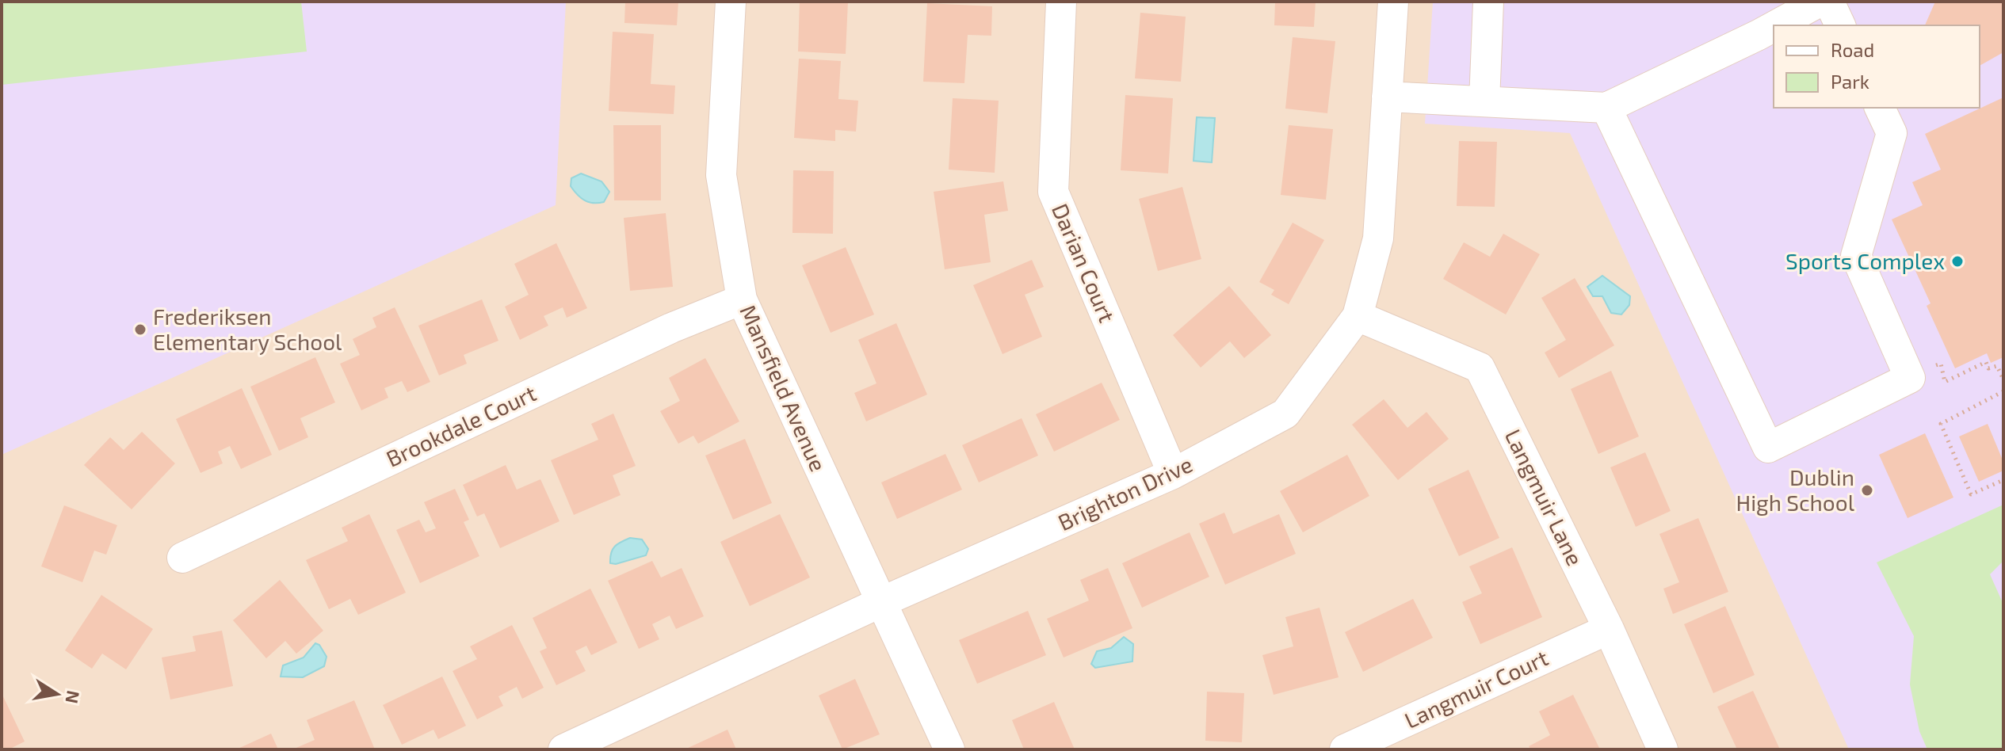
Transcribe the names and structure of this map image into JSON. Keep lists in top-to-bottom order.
{
  "streets": {
    "street": [
      "Darian Court",
      "Mansfield Avenue",
      "Brookdale Court",
      "Brighton Drive",
      "Langmuir Lane",
      "Langmuir Court"
    ]
  },
  "crossings": [
    ["Darian Court", "Brighton Drive"],
    ["Mansfield Avenue", "Brookdale Court"],
    ["Mansfield Avenue", "Brighton Drive"],
    ["Brighton Drive", "Langmuir Lane"],
    ["Langmuir Lane", "Langmuir Court"]
  ],
  "places": ["Sports Complex", "Frederiksen Elementary School", "Dublin High School"],
  "legend": ["Road", "Park"],
  "north": "right"
}
